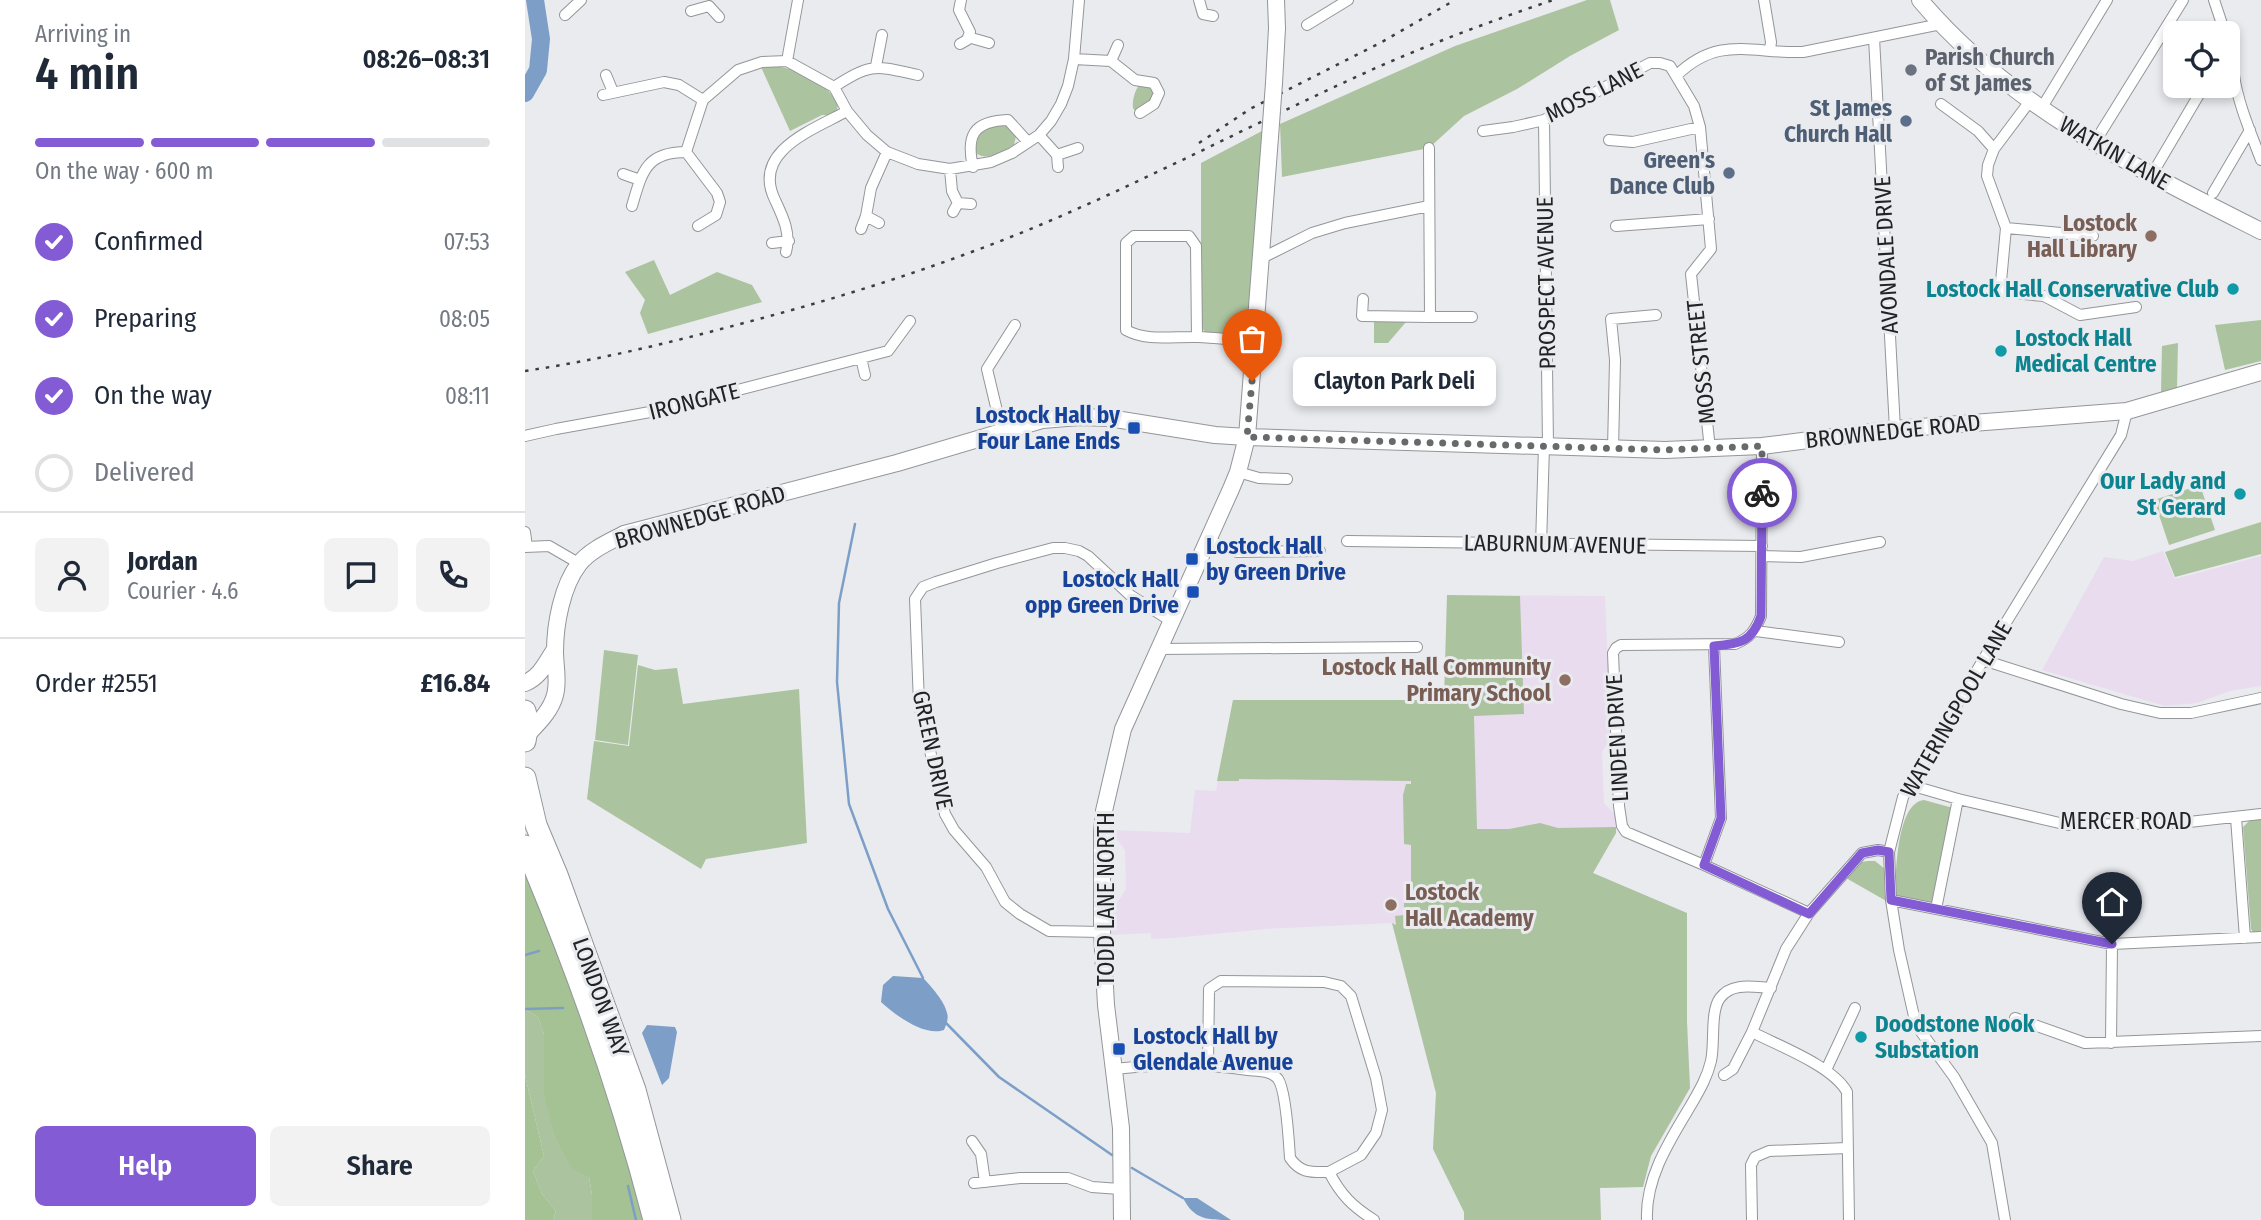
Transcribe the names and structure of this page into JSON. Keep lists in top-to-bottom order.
{
  "streets": {
    "highway": ["LONDON WAY"],
    "main road": ["WATKIN LANE", "BROWNEDGE ROAD", "TODD LANE NORTH"],
    "street": [
      "MOSS LANE",
      "AVONDALE DRIVE",
      "PROSPECT AVENUE",
      "MOSS STREET",
      "IRONGATE",
      "LABURNUM AVENUE",
      "WATERINGPOOL LANE",
      "LINDEN DRIVE",
      "GREEN DRIVE",
      "MERCER ROAD"
    ]
  },
  "crossings": [
    ["MOSS LANE", "WATKIN LANE"],
    ["MOSS LANE", "AVONDALE DRIVE"],
    ["MOSS LANE", "PROSPECT AVENUE"],
    ["AVONDALE DRIVE", "BROWNEDGE ROAD"],
    ["PROSPECT AVENUE", "BROWNEDGE ROAD"],
    ["PROSPECT AVENUE", "LABURNUM AVENUE"],
    ["MOSS STREET", "BROWNEDGE ROAD"],
    ["BROWNEDGE ROAD", "WATERINGPOOL LANE"],
    ["BROWNEDGE ROAD", "TODD LANE NORTH"],
    ["WATERINGPOOL LANE", "MERCER ROAD"],
    ["GREEN DRIVE", "TODD LANE NORTH"]
  ],
  "places": {
    "other": [
      "Parish Church of St James",
      "St James Church Hall",
      "Green's Dance Club",
      "Lostock Hall Library",
      "Lostock Hall Conservative Club",
      "Lostock Hall Medical Centre",
      "Clayton Park Deli",
      "Our Lady and St Gerard",
      "Lostock Hall Community Primary School",
      "Lostock Hall Academy",
      "Doodstone Nook Substation"
    ],
    "transit": [
      "Lostock Hall by Four Lane Ends",
      "Lostock Hall by Green Drive",
      "Lostock Hall opp Green Drive",
      "Lostock Hall by Glendale Avenue"
    ]
  },
  "page": {
    "heading": ["4 min", "Arriving in", "08:26–08:31"],
    "panel": [
      "Jordan",
      "Courier · 4.6",
      "Order #2551",
      "£16.84"
    ],
    "bar": "On the way · 600 m",
    "list": [
      ["Confirmed", "07:53"],
      ["Preparing", "08:05"],
      ["On the way", "08:11"],
      "Delivered"
    ],
    "bubble": "Clayton Park Deli",
    "buttons": ["Help", "Share"]
  }
}
